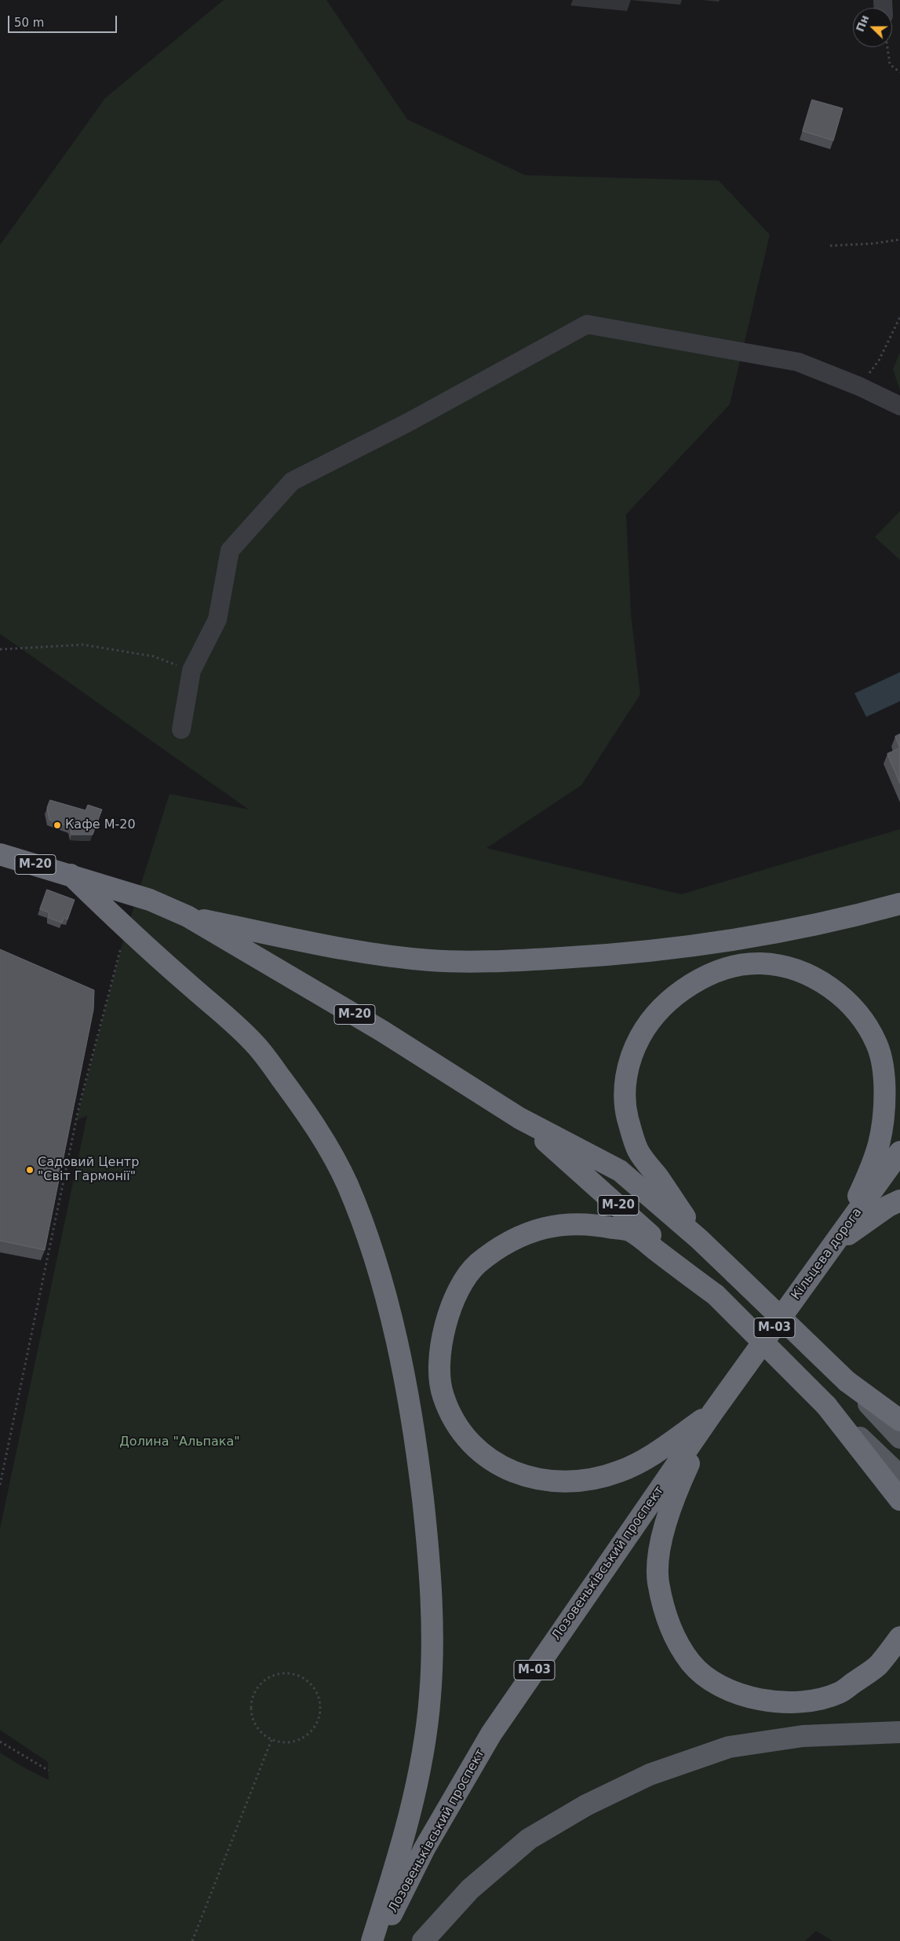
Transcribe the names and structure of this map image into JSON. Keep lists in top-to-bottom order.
{
  "streets": {
    "highway": [
      "М-20",
      "Кільцева дорога",
      "М-03",
      "Лозовеньківський проспект"
    ]
  },
  "crossings": [
    ["Кільцева дорога", "Лозовеньківський проспект"]
  ],
  "parks": ["Долина \"Альпака\""],
  "places": ["Кафе М-20", "Садовий Центр \"Світ Гармонії\""],
  "scale_bar": "50 m",
  "north": "left"
}
